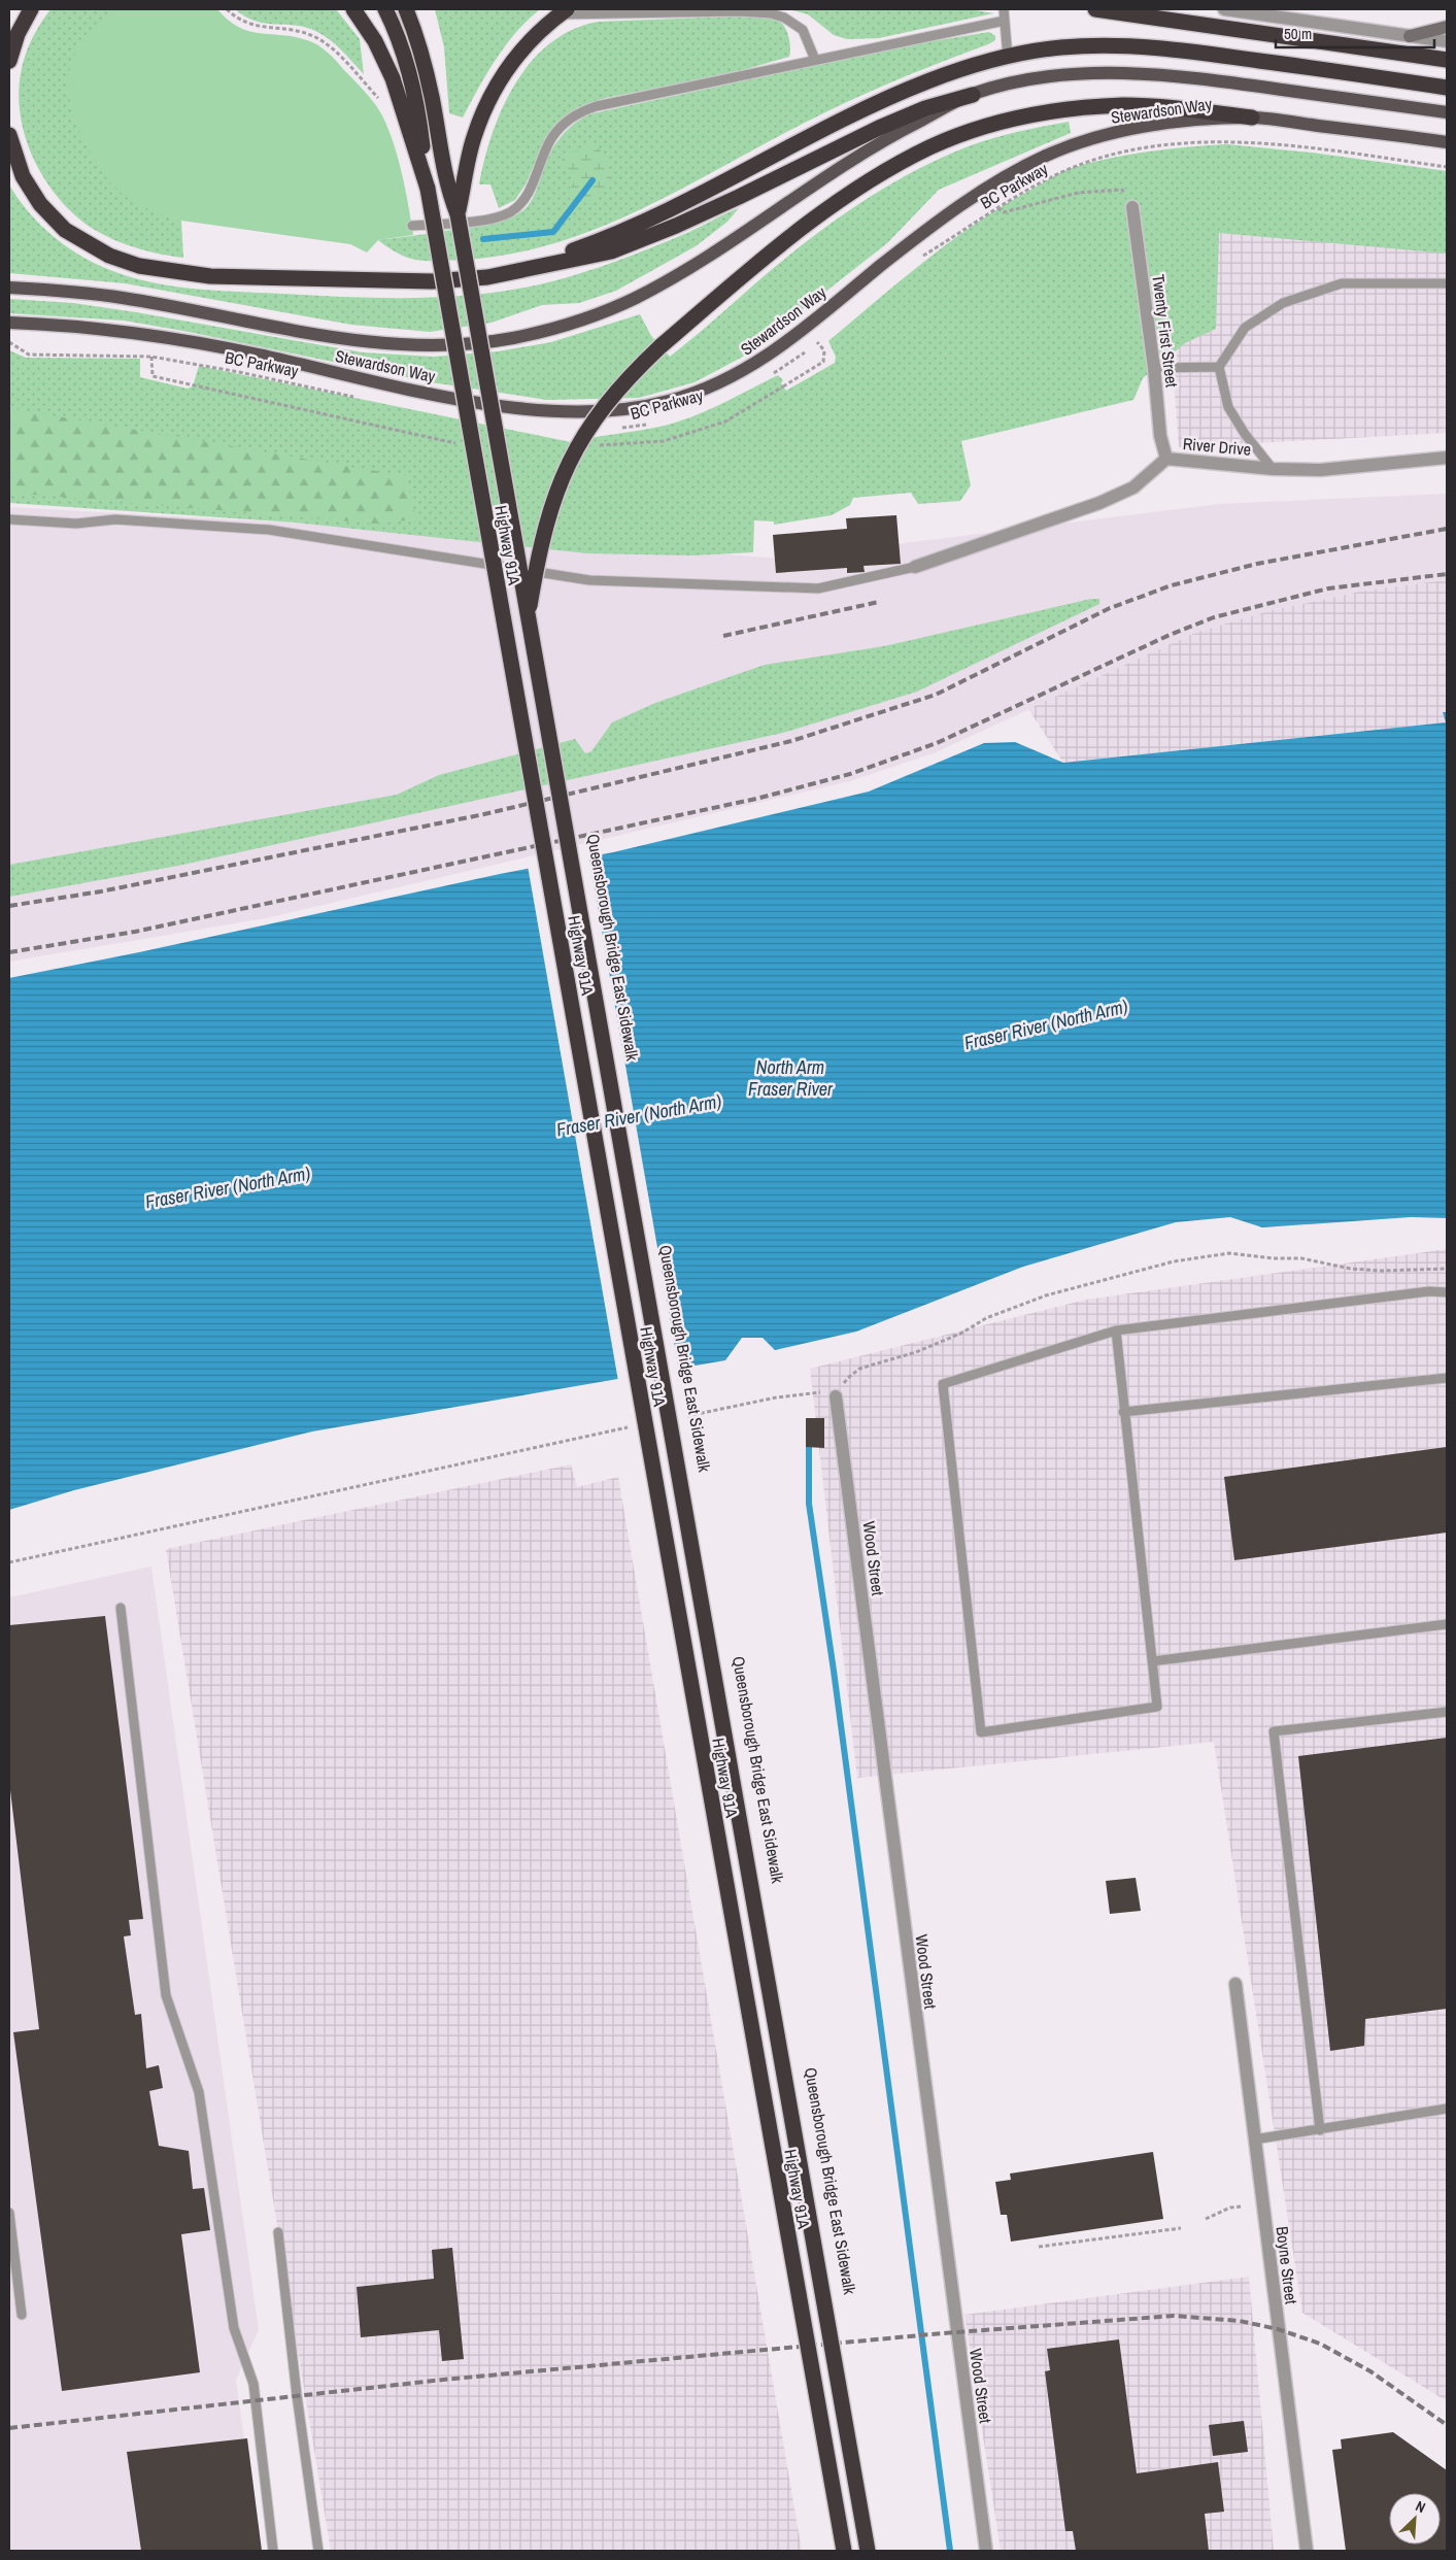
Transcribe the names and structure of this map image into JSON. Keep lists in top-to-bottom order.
{
  "streets": {
    "highway": ["Highway 91A"],
    "main road": ["Stewardson Way"],
    "street": [
      "Twenty First Street",
      "River Drive",
      "Wood Street",
      "Boyne Street"
    ],
    "path": ["BC Parkway"]
  },
  "crossings": [
    ["Twenty First Street", "River Drive"]
  ],
  "water": ["Fraser River (North Arm)", "North Arm Fraser River"],
  "scale_bar": "50 m",
  "north": "top right"
}
